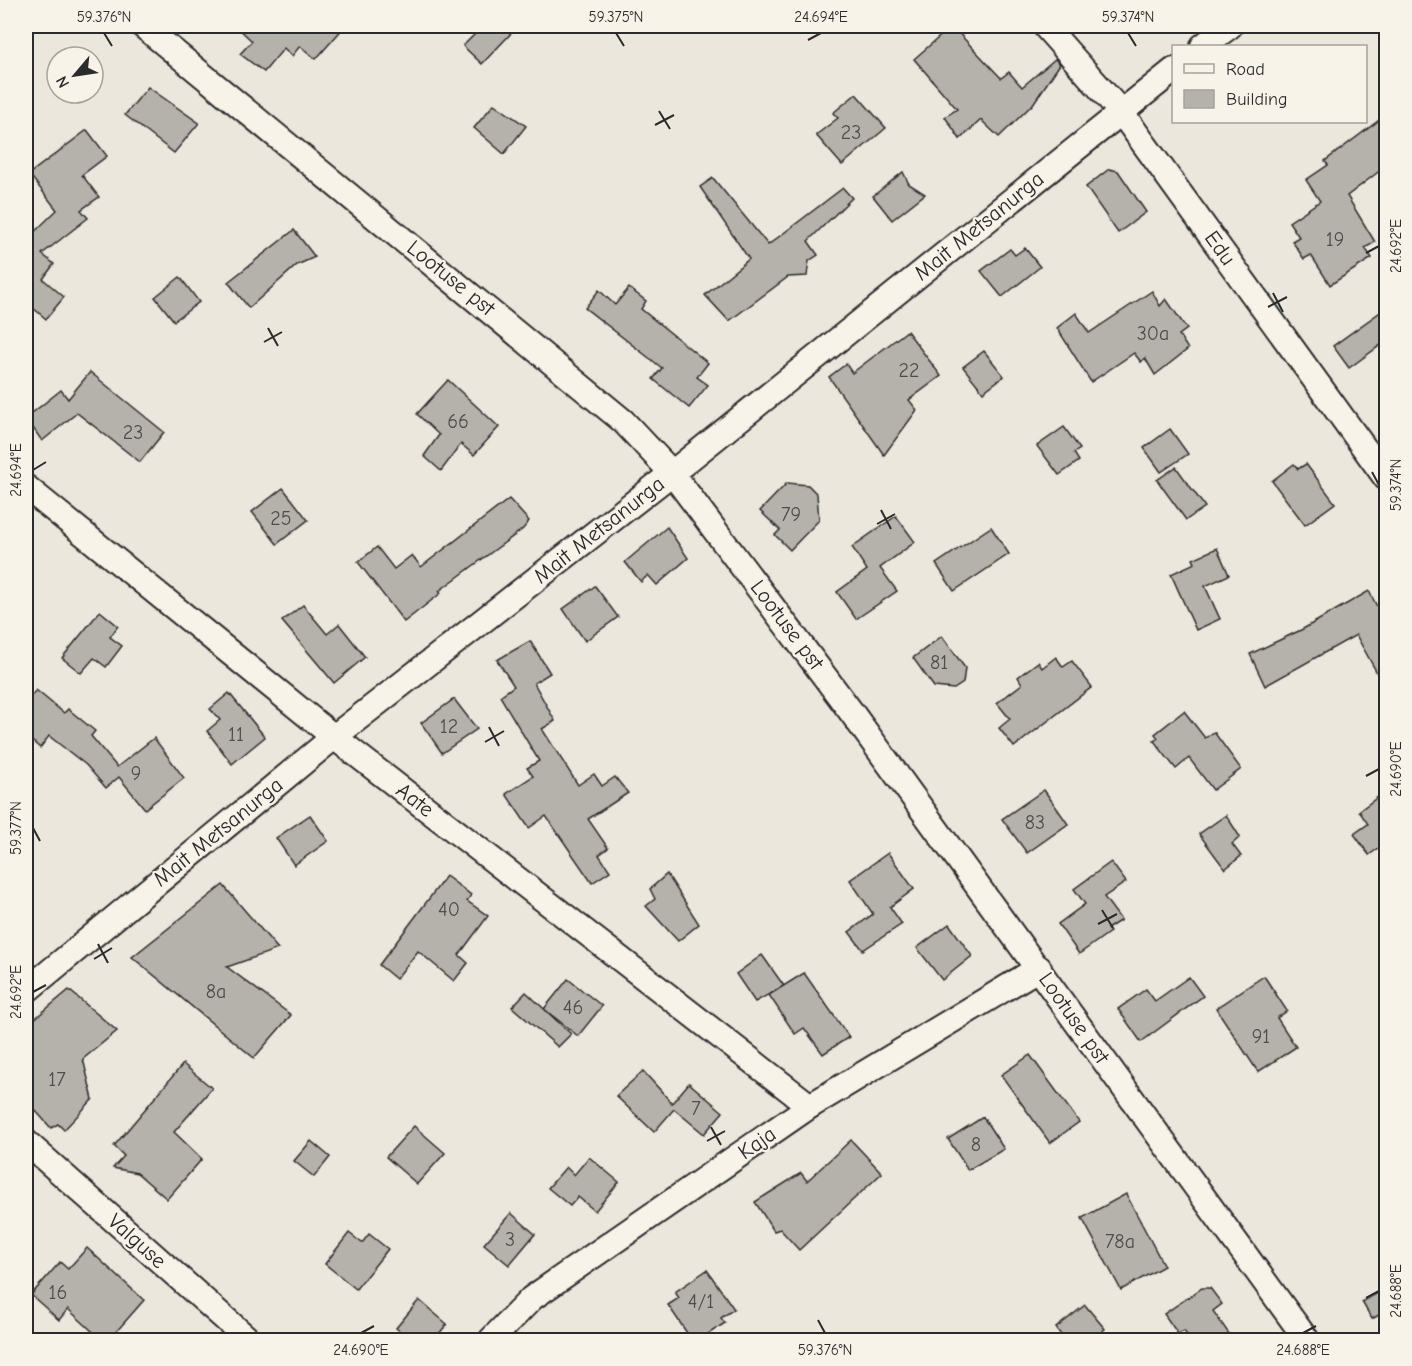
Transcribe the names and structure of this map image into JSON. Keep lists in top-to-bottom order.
{
  "streets": {
    "street": [
      "Mait Metsanurga",
      "Edu",
      "Lootuse pst",
      "Aate",
      "Kaja",
      "Valguse"
    ]
  },
  "crossings": [
    ["Mait Metsanurga", "Edu"],
    ["Mait Metsanurga", "Lootuse pst"],
    ["Mait Metsanurga", "Aate"],
    ["Lootuse pst", "Kaja"],
    ["Aate", "Kaja"]
  ],
  "house_numbers": [
    "23",
    "19",
    "30a",
    "22",
    "66",
    "23",
    "79",
    "25",
    "81",
    "12",
    "11",
    "9",
    "83",
    "40",
    "8a",
    "46",
    "91",
    "17",
    "7",
    "8",
    "3",
    "78a",
    "16",
    "4/1"
  ],
  "legend": ["Road", "Building"],
  "north": "bottom left",
  "coordinates": [
    "59.376°N",
    "59.375°N",
    "24.694°E",
    "59.374°N",
    "24.692°E",
    "24.690°E",
    "59.377°N",
    "24.688°E"
  ]
}
